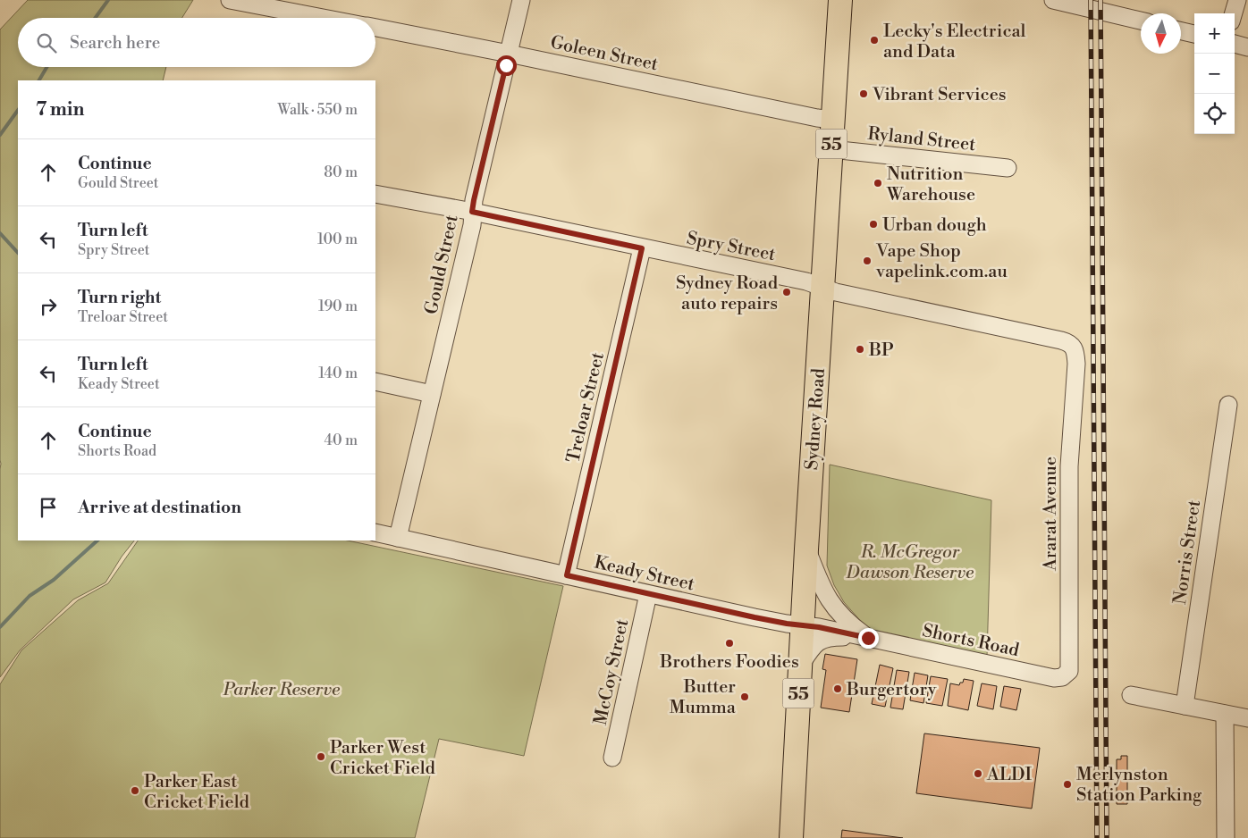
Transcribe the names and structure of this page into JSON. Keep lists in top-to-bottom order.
{
  "streets": {
    "highway": ["55", "Sydney Road"],
    "street": [
      "Goleen Street",
      "Ryland Street",
      "Spry Street",
      "Gould Street",
      "Treloar Street",
      "Ararat Avenue",
      "Norris Street",
      "Keady Street",
      "Shorts Road",
      "McCoy Street"
    ]
  },
  "crossings": [
    ["Goleen Street", "Gould Street"],
    ["Goleen Street", "Sydney Road"],
    ["Ryland Street", "Sydney Road"],
    ["Spry Street", "Gould Street"],
    ["Spry Street", "Treloar Street"],
    ["Spry Street", "Sydney Road"],
    ["Spry Street", "Ararat Avenue"],
    ["Gould Street", "Keady Street"],
    ["Treloar Street", "Keady Street"],
    ["Sydney Road", "Keady Street"],
    ["Sydney Road", "Shorts Road"],
    ["Ararat Avenue", "Shorts Road"],
    ["Keady Street", "Shorts Road"],
    ["Keady Street", "McCoy Street"]
  ],
  "parks": ["R. McGregor Dawson Reserve", "Parker Reserve"],
  "places": [
    "Lecky's Electrical and Data",
    "Vibrant Services",
    "Nutrition Warehouse",
    "Urban dough",
    "Vape Shop vapelink.com.au",
    "Sydney Road auto repairs",
    "BP",
    "Brothers Foodies",
    "Burgertory",
    "Butter Mumma",
    "Parker West Cricket Field",
    "ALDI",
    "Merlynston Station Parking",
    "Parker East Cricket Field"
  ],
  "north": "bottom",
  "page": {
    "map_buttons": ["+", "−"],
    "search": "Search here",
    "heading": ["7 min", "Walk · 550 m"],
    "list": [
      ["Continue", "Gould Street", "80 m"],
      ["Turn left", "Spry Street", "100 m"],
      ["Turn right", "Treloar Street", "190 m"],
      ["Turn left", "Keady Street", "140 m"],
      ["Continue", "Shorts Road", "40 m"],
      "Arrive at destination"
    ]
  }
}
